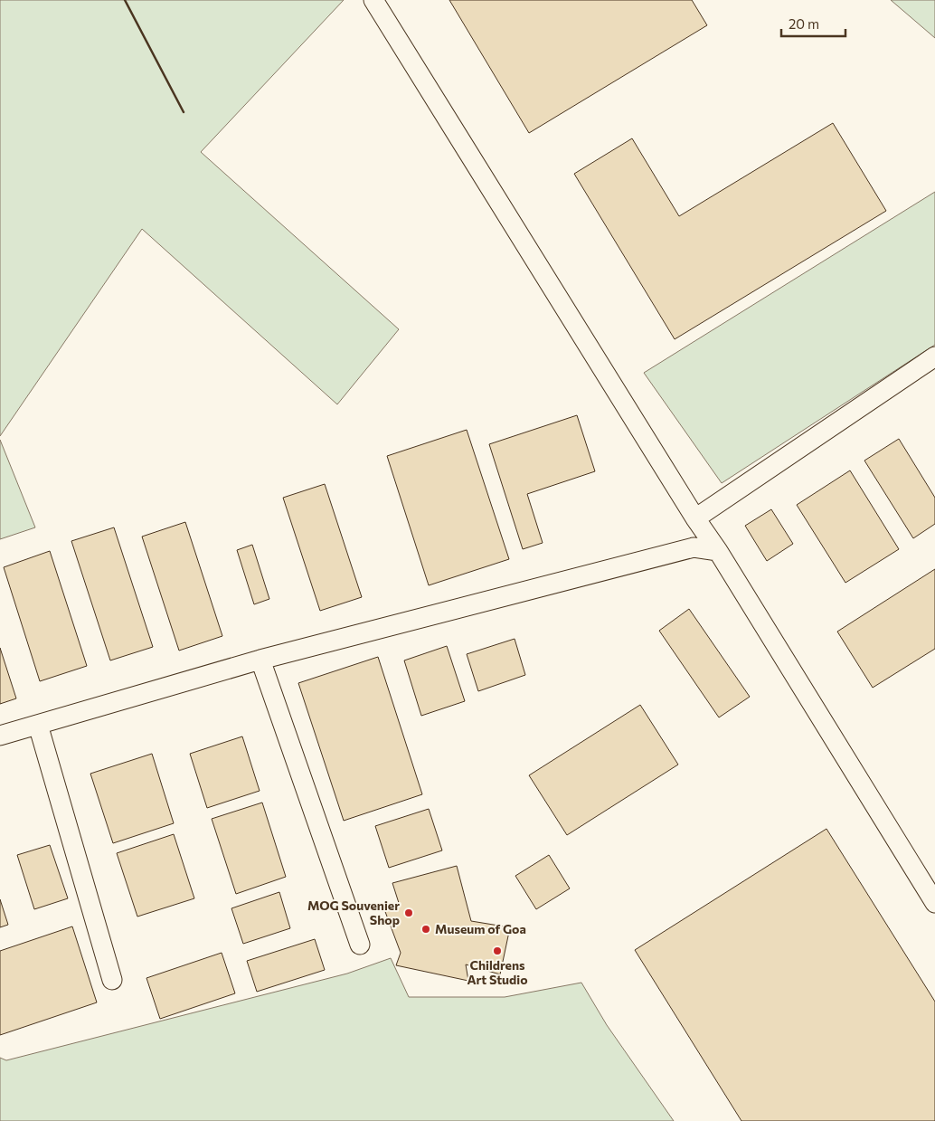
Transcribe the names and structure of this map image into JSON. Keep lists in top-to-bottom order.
{
  "places": ["MOG Souvenier Shop", "Museum of Goa", "Childrens Art Studio"],
  "scale_bar": "20 m"
}
